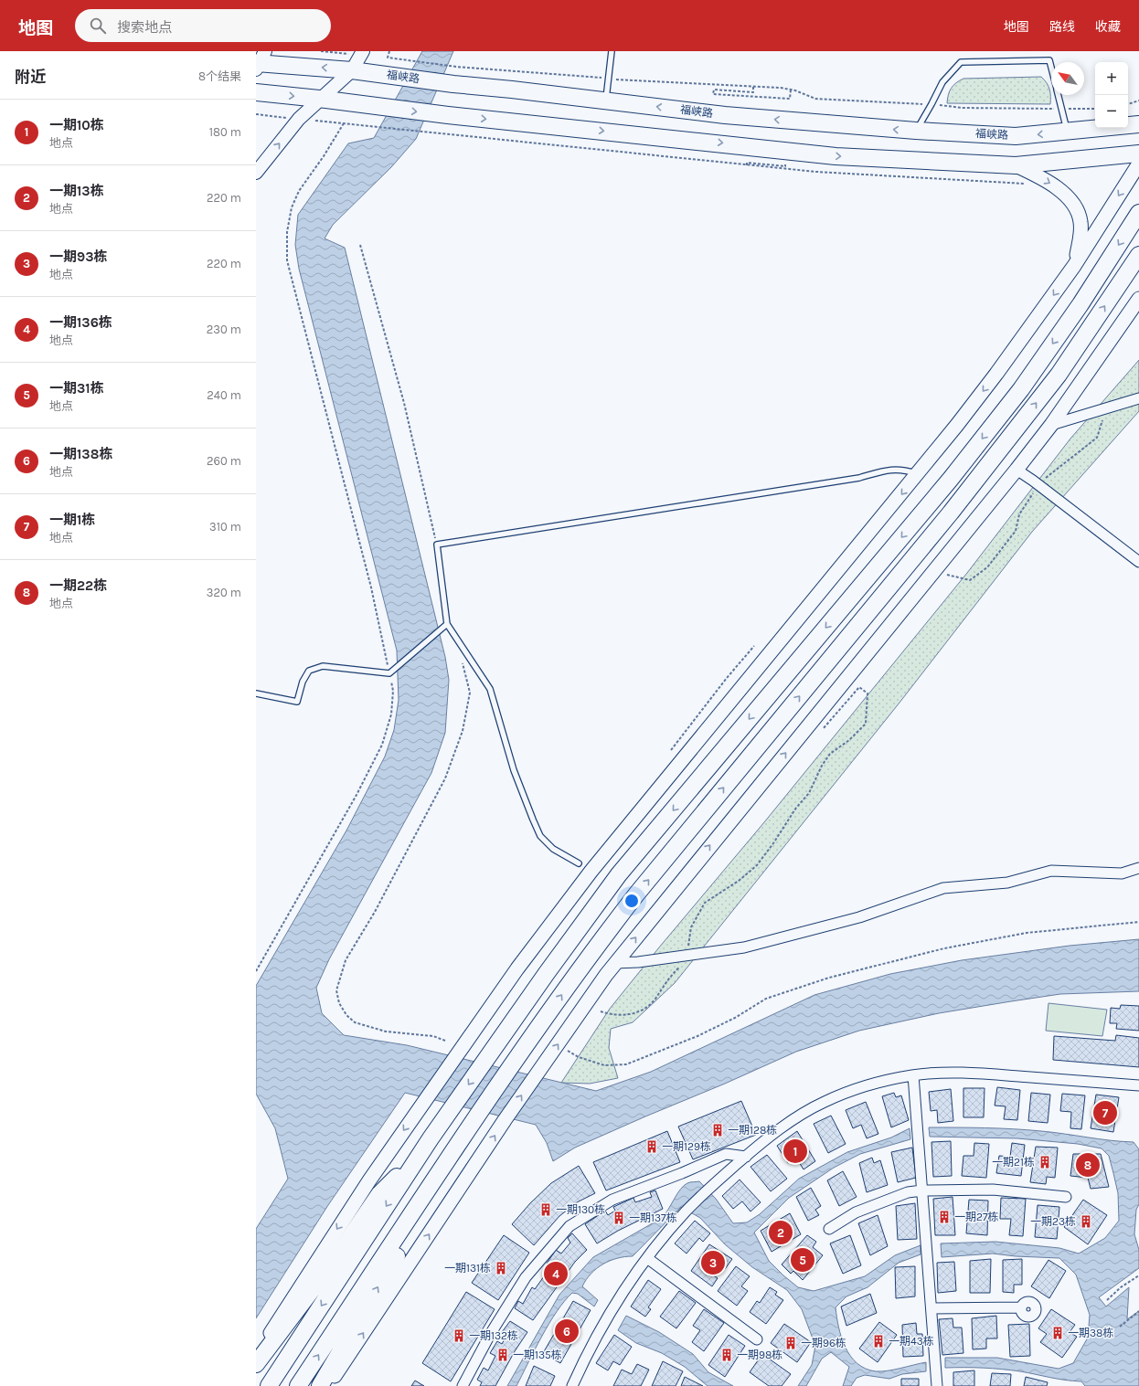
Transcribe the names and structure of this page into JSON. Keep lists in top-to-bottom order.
{
  "streets": {
    "highway": ["福峡路"]
  },
  "places": {
    "building": [
      "一期128栋",
      "一期129栋",
      "一期21栋",
      "一期130栋",
      "一期27栋",
      "一期137栋",
      "一期23栋",
      "一期131栋",
      "一期38栋",
      "一期132栋",
      "一期43栋",
      "一期96栋",
      "一期135栋",
      "一期98栋"
    ]
  },
  "north": "top left",
  "page": {
    "header": "地图",
    "search": "搜索地点",
    "nav": ["地图", "路线", "收藏"],
    "heading": ["附近", "8个结果"],
    "map_buttons": ["+", "−"],
    "list": [
      {
        "mark": "1",
        "name": "一期10栋",
        "note": "地点",
        "value": "180 m"
      },
      {
        "mark": "2",
        "name": "一期13栋",
        "note": "地点",
        "value": "220 m"
      },
      {
        "mark": "3",
        "name": "一期93栋",
        "note": "地点",
        "value": "220 m"
      },
      {
        "mark": "4",
        "name": "一期136栋",
        "note": "地点",
        "value": "230 m"
      },
      {
        "mark": "5",
        "name": "一期31栋",
        "note": "地点",
        "value": "240 m"
      },
      {
        "mark": "6",
        "name": "一期138栋",
        "note": "地点",
        "value": "260 m"
      },
      {
        "mark": "7",
        "name": "一期1栋",
        "note": "地点",
        "value": "310 m"
      },
      {
        "mark": "8",
        "name": "一期22栋",
        "note": "地点",
        "value": "320 m"
      }
    ],
    "pins": [
      "7",
      "1",
      "8",
      "2",
      "5",
      "3",
      "4",
      "6"
    ]
  }
}
